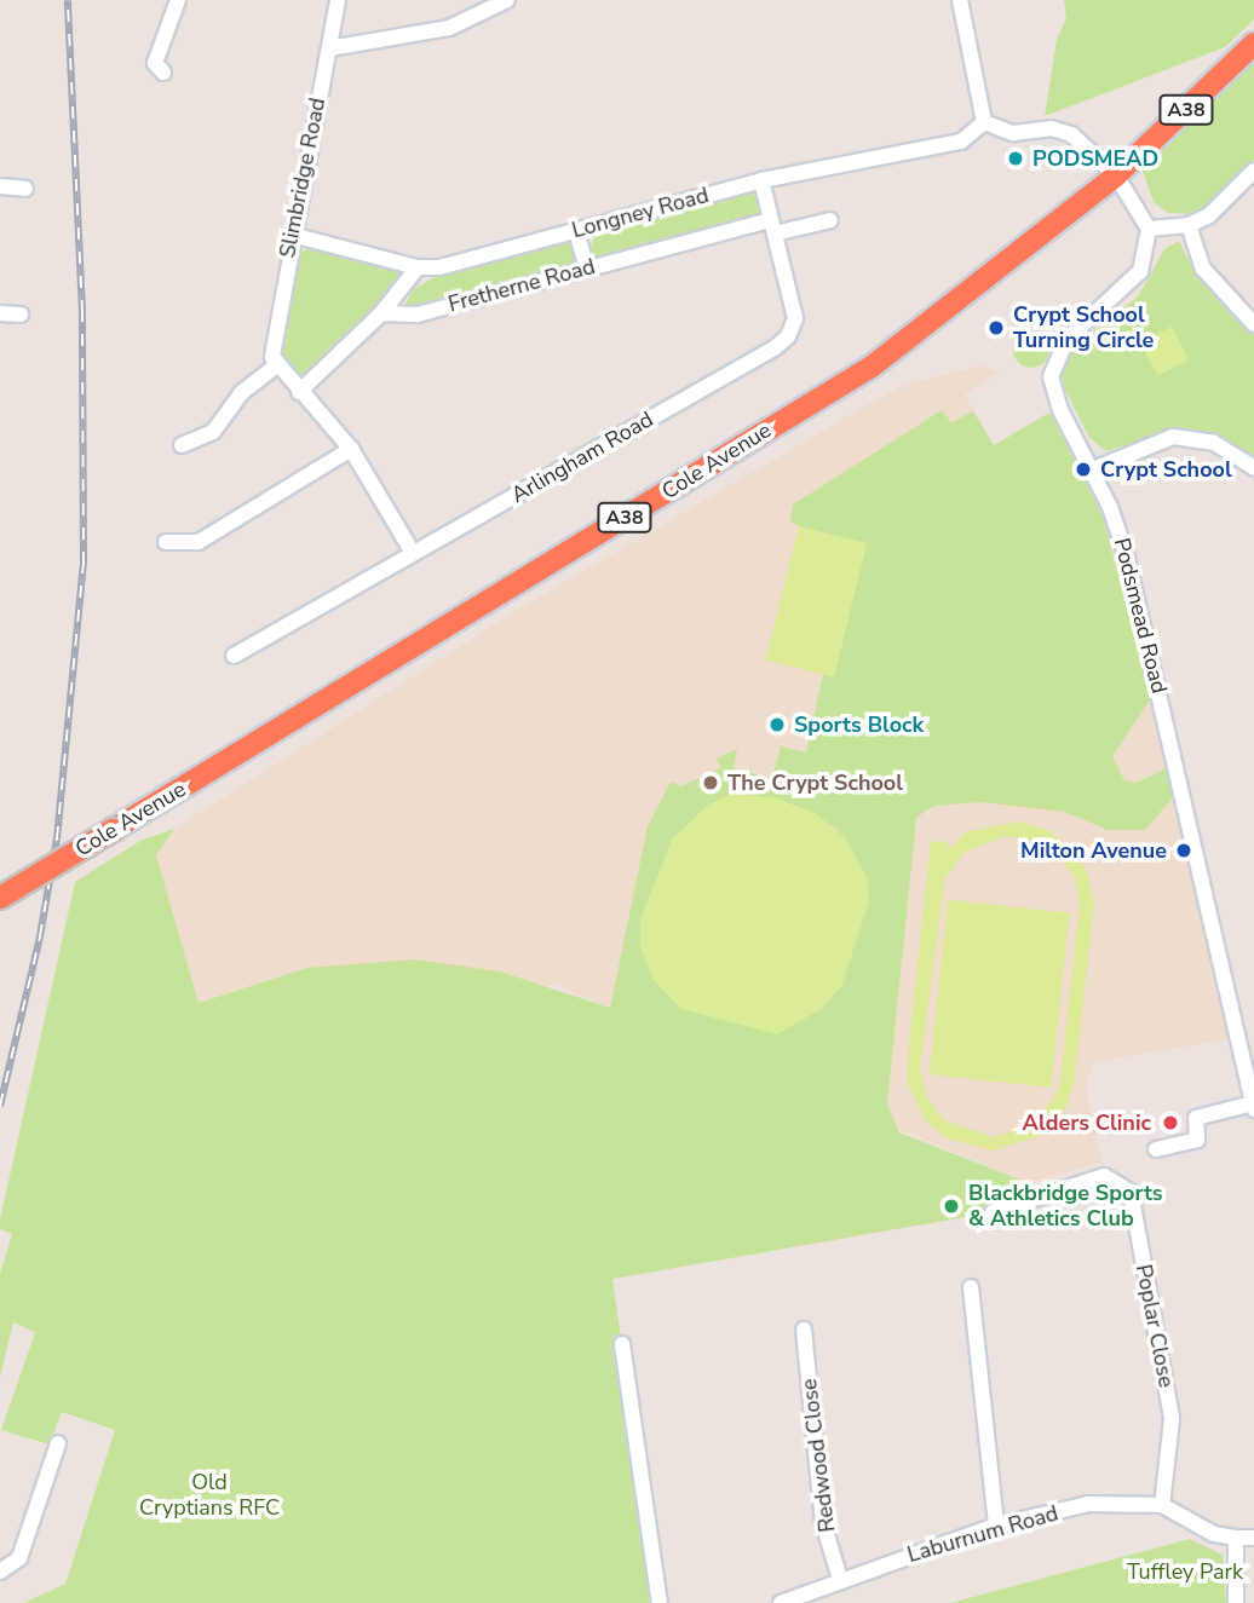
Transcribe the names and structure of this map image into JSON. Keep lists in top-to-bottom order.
{
  "streets": {
    "highway": ["A38", "Cole Avenue"],
    "street": [
      "Slimbridge Road",
      "Longney Road",
      "Fretherne Road",
      "Arlingham Road",
      "Podsmead Road",
      "Poplar Close",
      "Redwood Close",
      "Laburnum Road"
    ]
  },
  "crossings": [
    ["Slimbridge Road", "Longney Road"],
    ["Longney Road", "Arlingham Road"],
    ["Fretherne Road", "Arlingham Road"],
    ["Poplar Close", "Laburnum Road"],
    ["Redwood Close", "Laburnum Road"]
  ],
  "parks": ["Old Cryptians RFC", "Tuffley Park"],
  "places": [
    "PODSMEAD",
    "Crypt School Turning Circle",
    "Crypt School",
    "Sports Block",
    "The Crypt School",
    "Milton Avenue",
    "Alders Clinic",
    "Blackbridge Sports & Athletics Club"
  ]
}
